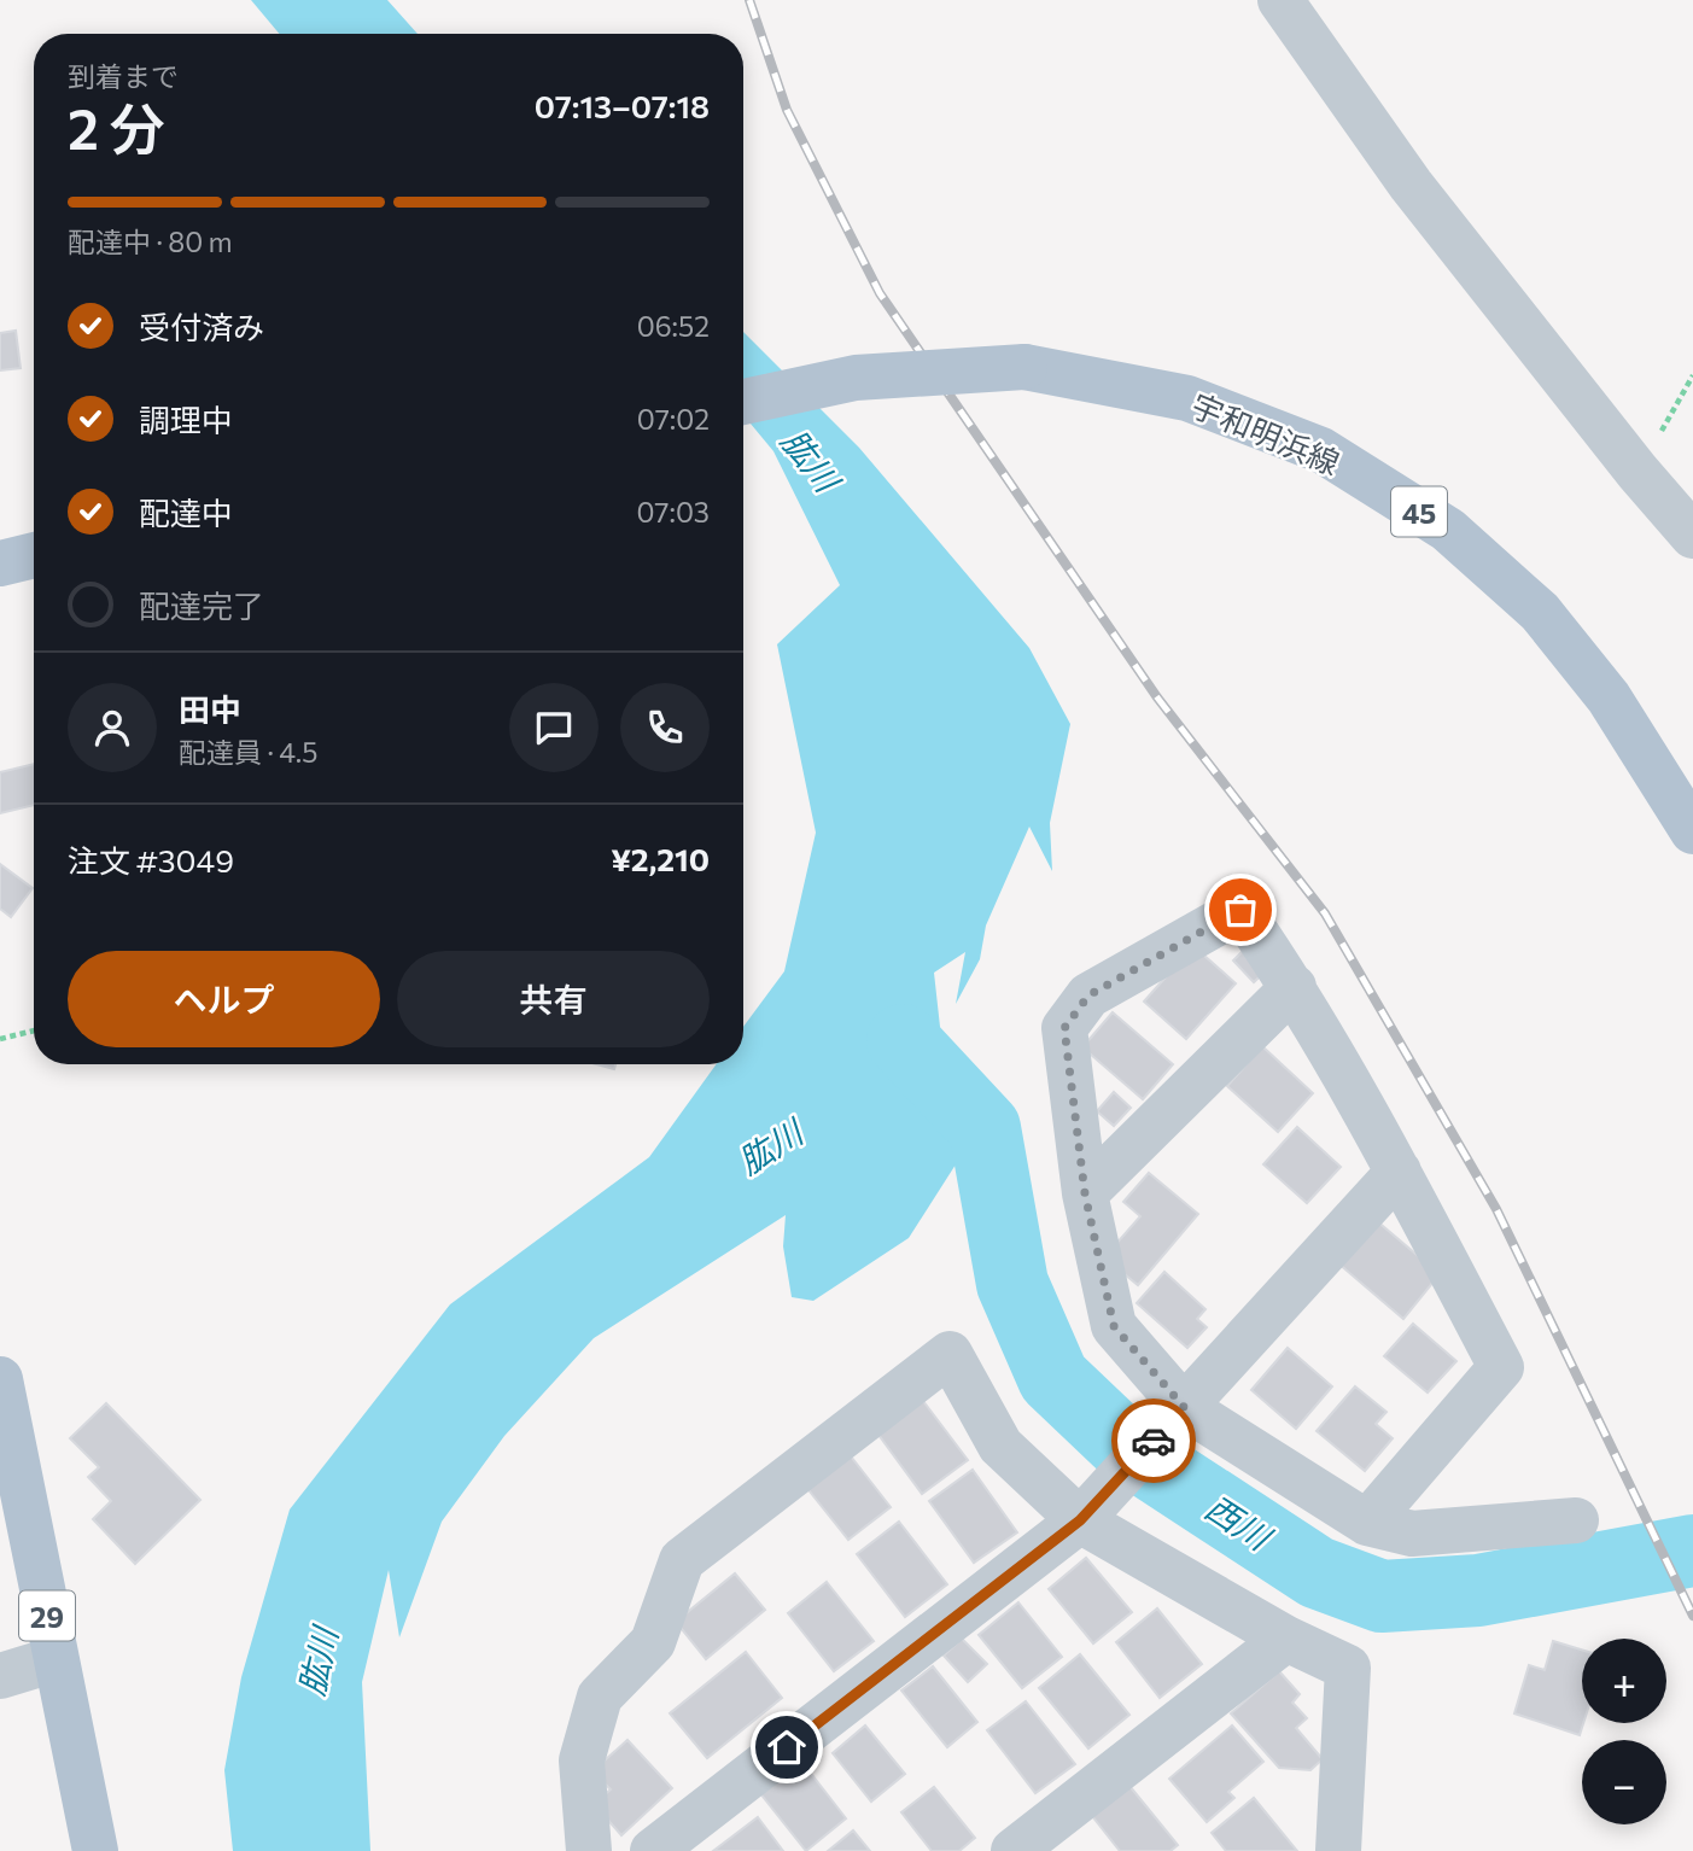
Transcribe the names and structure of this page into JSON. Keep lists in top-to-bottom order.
{
  "streets": {
    "main road": ["宇和明浜線", "45", "29"]
  },
  "water": ["肱川", "西川"],
  "page": {
    "heading": ["2 分", "到着まで", "07:13–07:18"],
    "panel": [
      "田中",
      "配達員 · 4.5",
      "注文 #3049",
      "¥2,210"
    ],
    "bar": "配達中 · 80 m",
    "list": [
      ["受付済み", "06:52"],
      ["調理中", "07:02"],
      ["配達中", "07:03"],
      "配達完了"
    ],
    "buttons": ["ヘルプ", "共有"],
    "map_buttons": ["+", "−"]
  }
}
